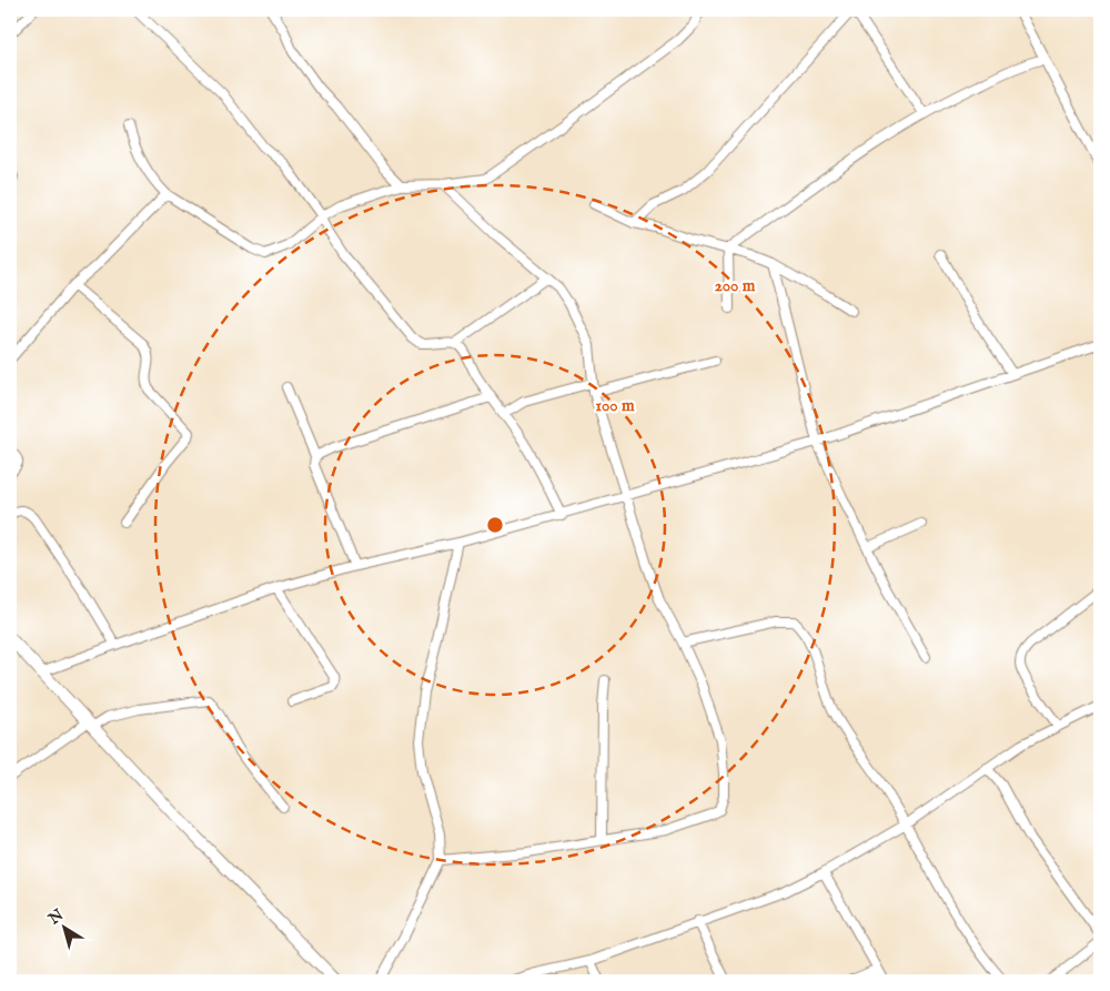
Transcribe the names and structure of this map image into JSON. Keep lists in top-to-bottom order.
{
  "north": "top left",
  "rings": ["200 m", "100 m"]
}
